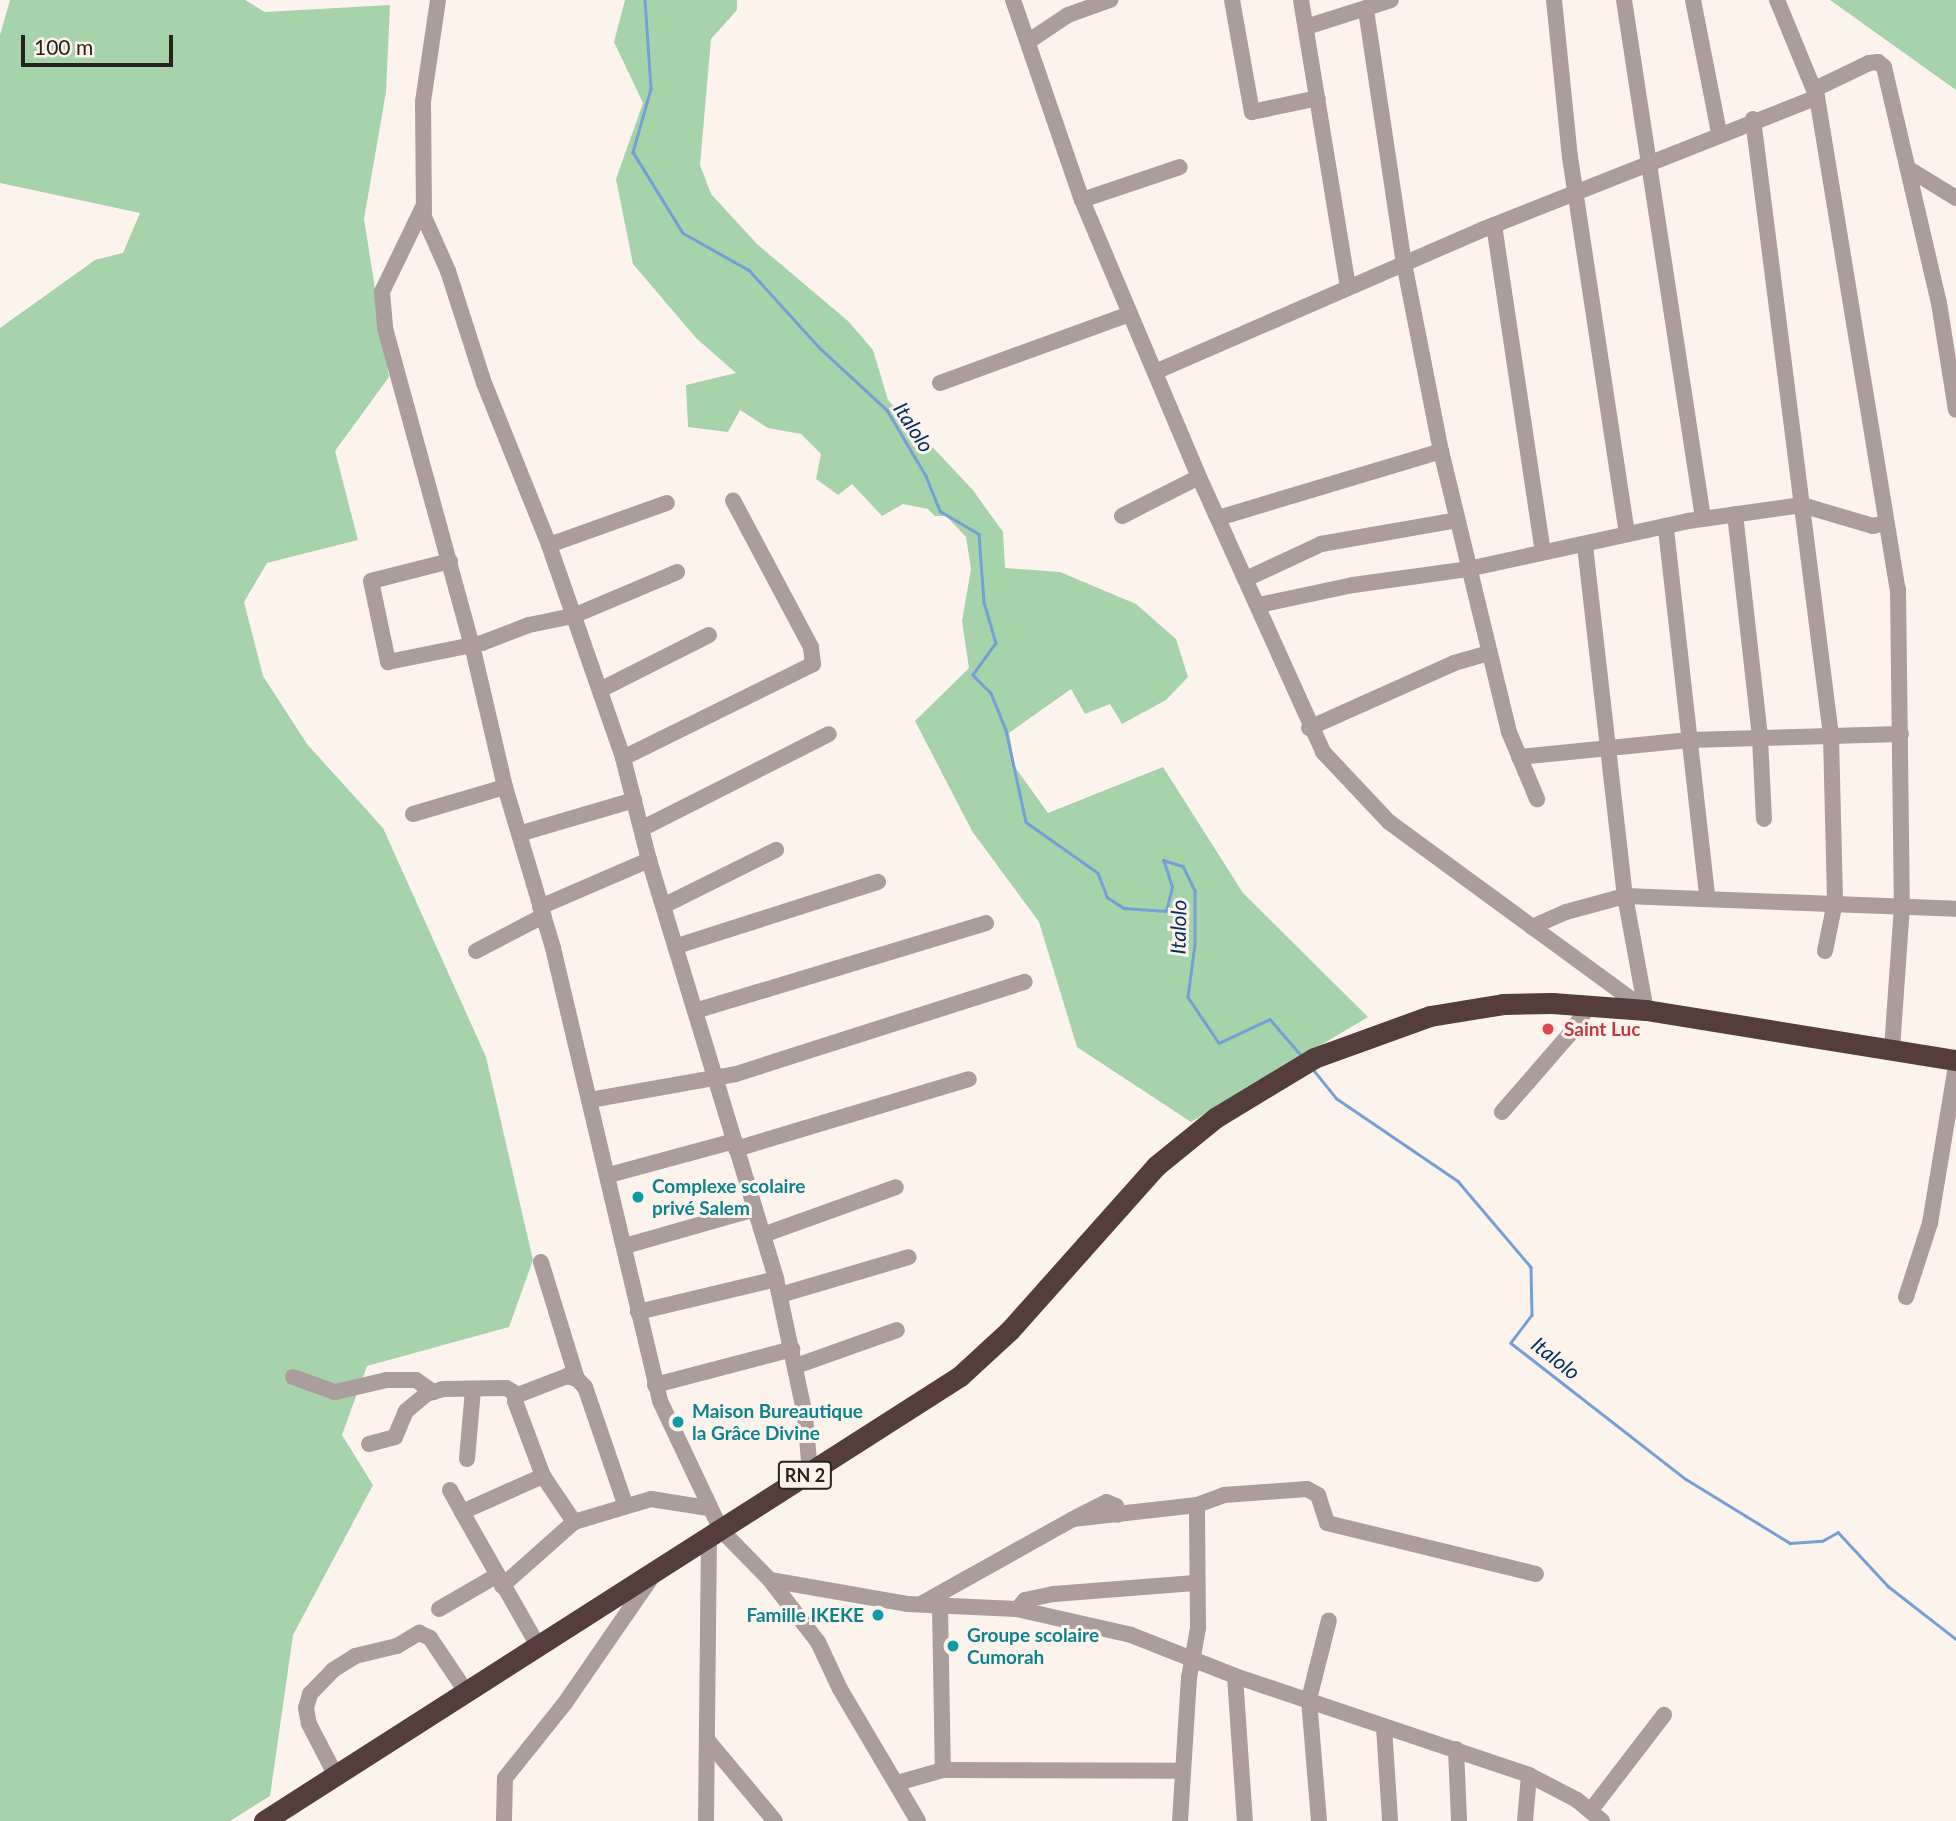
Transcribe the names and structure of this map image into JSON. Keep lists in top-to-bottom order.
{
  "streets": {
    "highway": ["RN 2"]
  },
  "water": ["Italolo"],
  "places": [
    "Saint Luc",
    "Complexe scolaire privé Salem",
    "Maison Bureautique la Grâce Divine",
    "Famille IKEKE",
    "Groupe scolaire Cumorah"
  ],
  "scale_bar": "100 m"
}
